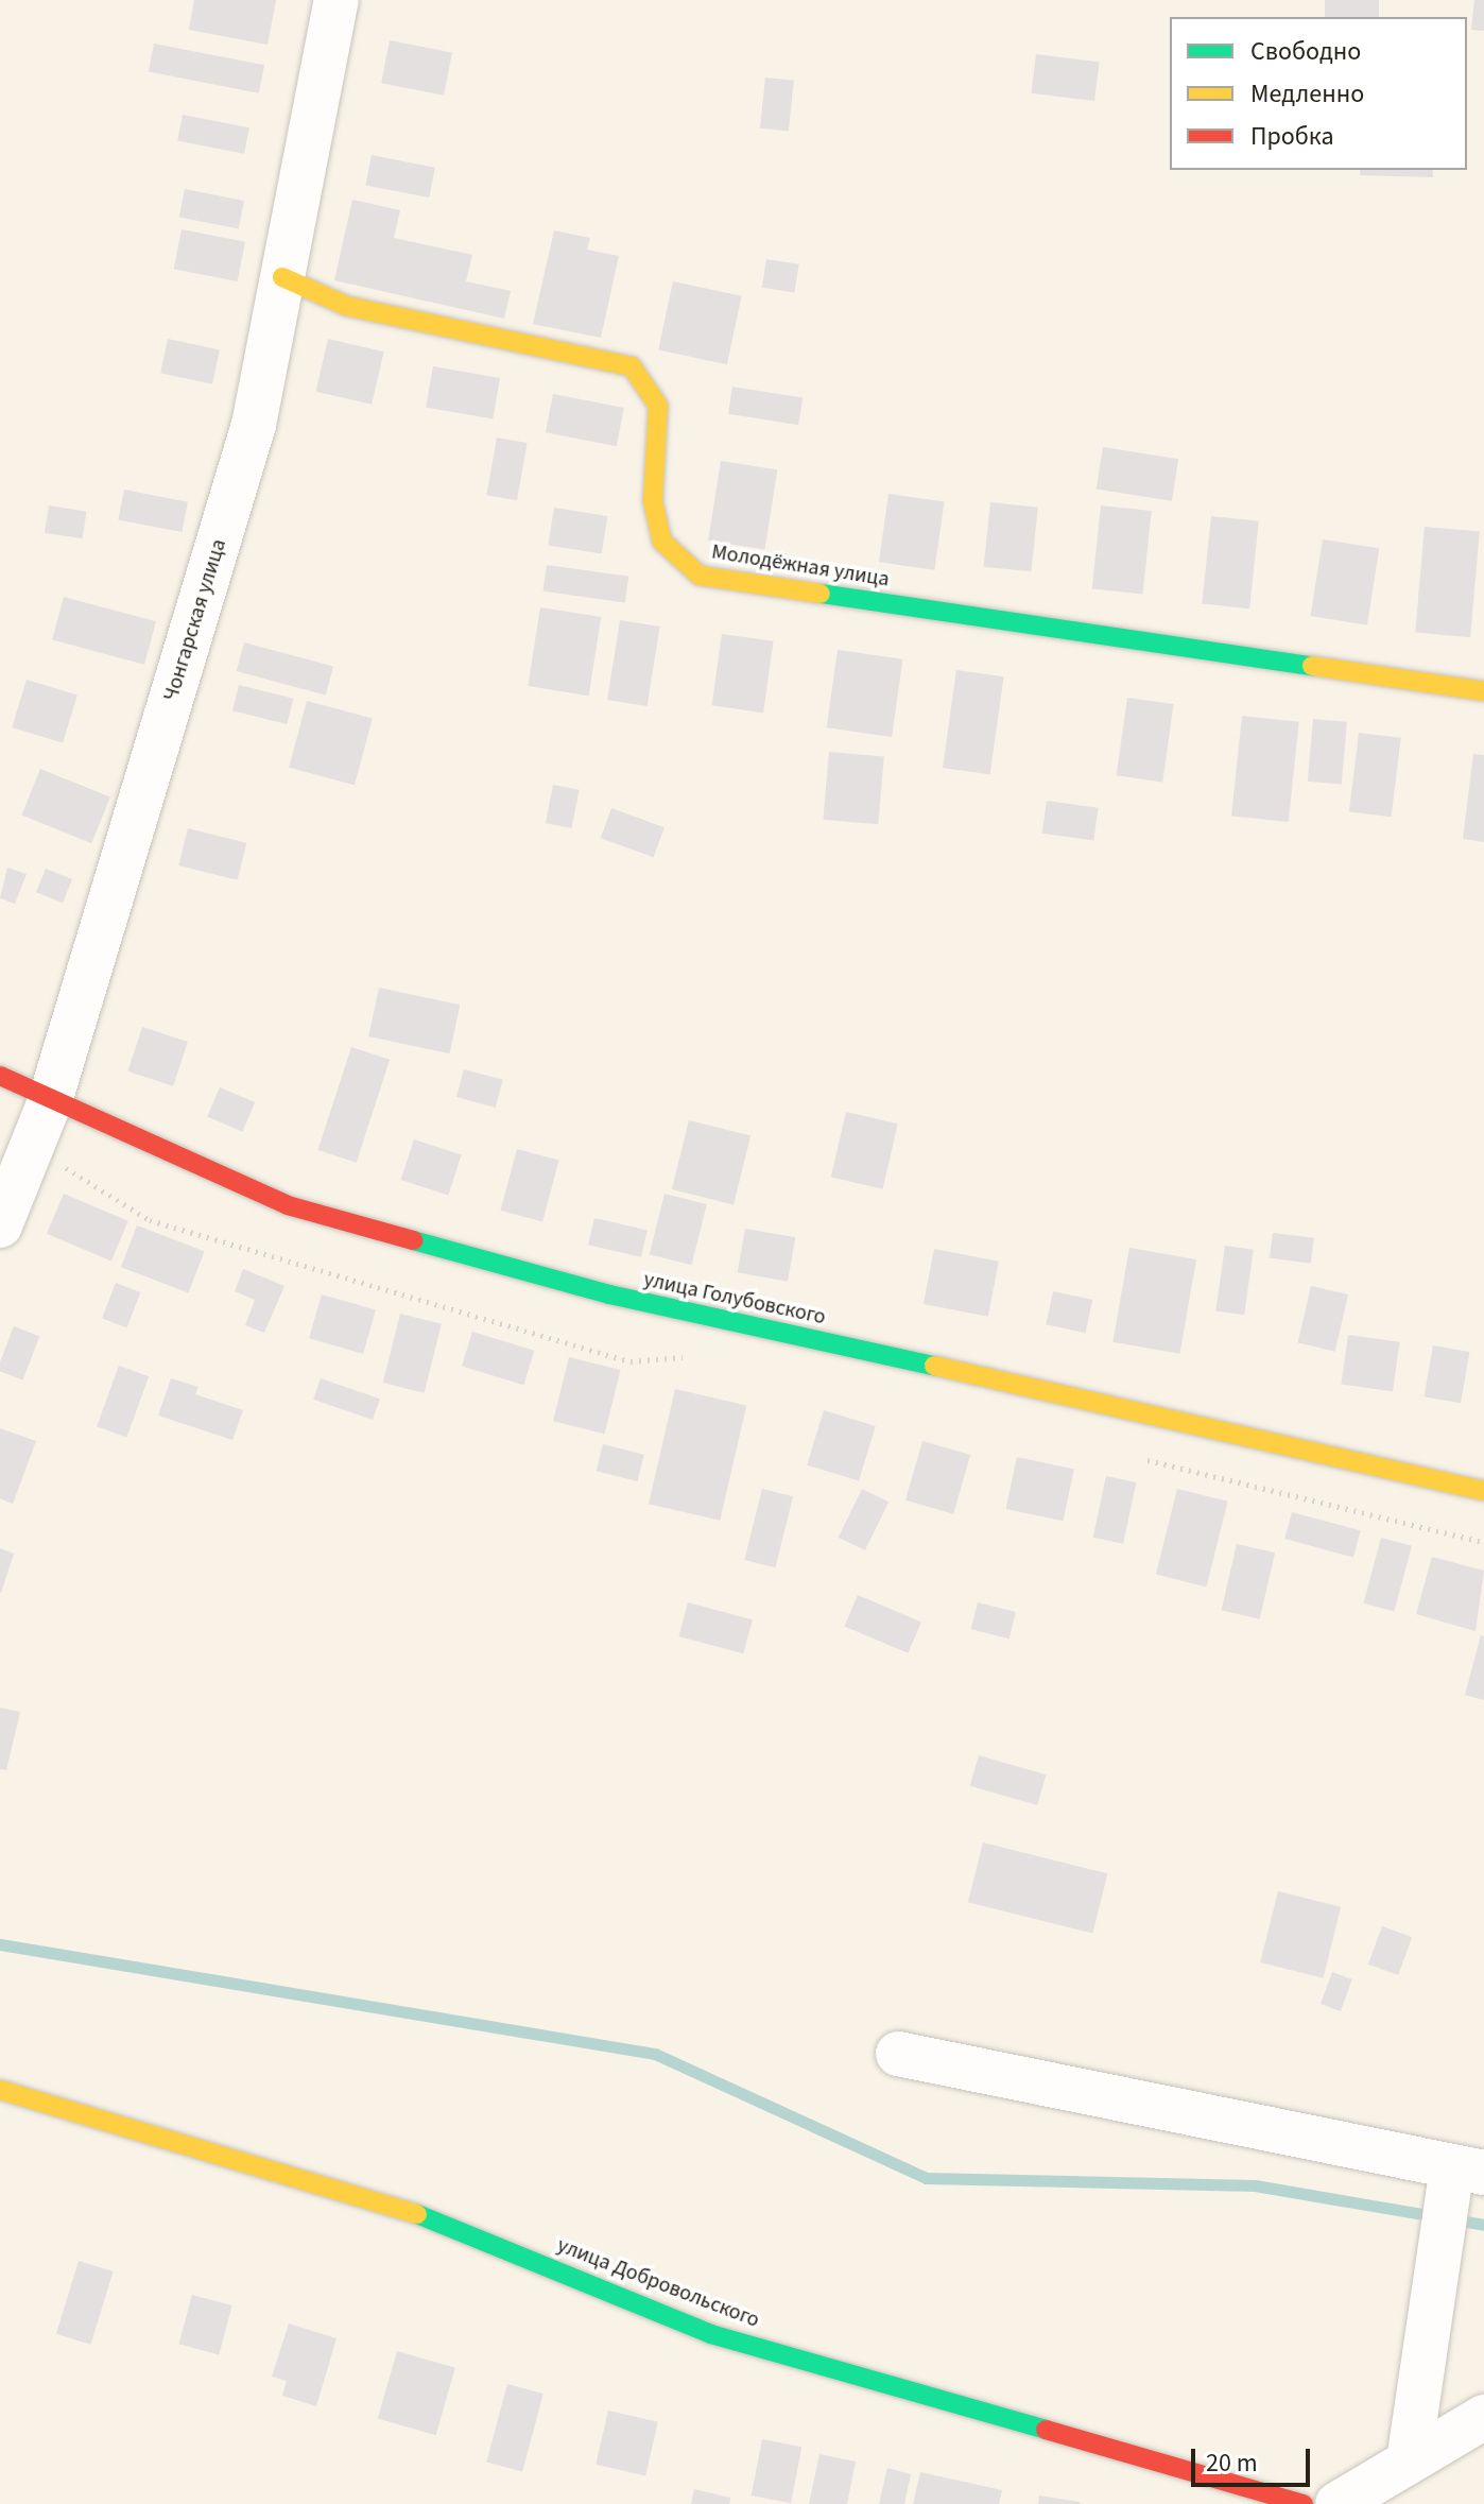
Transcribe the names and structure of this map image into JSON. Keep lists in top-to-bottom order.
{
  "streets": {
    "street": [
      "Молодёжная улица",
      "Чонгарская улица",
      "улица Голубовского",
      "улица Добровольского"
    ]
  },
  "crossings": [
    ["Молодёжная улица", "Чонгарская улица"],
    ["Чонгарская улица", "улица Голубовского"]
  ],
  "legend": ["Свободно", "Медленно", "Пробка"],
  "scale_bar": "20 m"
}
